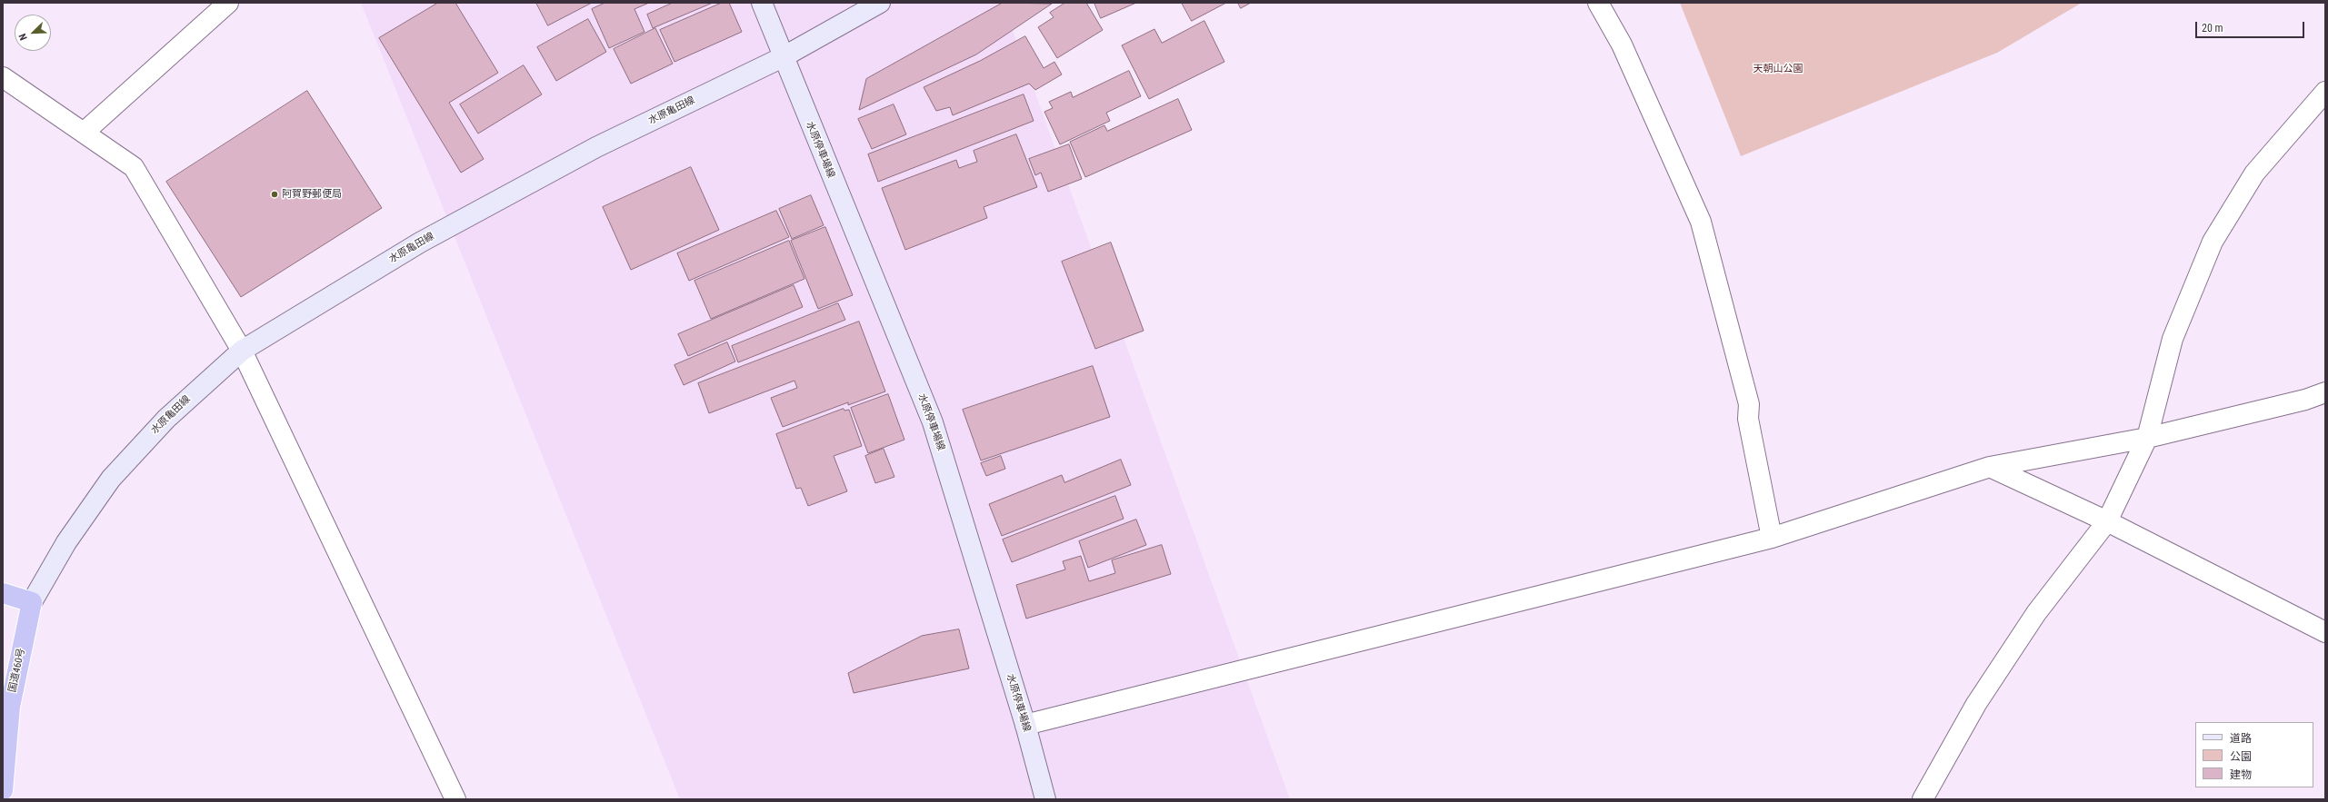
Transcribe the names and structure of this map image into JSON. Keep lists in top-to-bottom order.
{
  "streets": {
    "highway": ["国道460号"],
    "main road": ["水原亀田線", "水原停車場線"]
  },
  "crossings": [
    ["水原亀田線", "水原停車場線"],
    ["水原亀田線", "国道460号"]
  ],
  "parks": ["天朝山公園"],
  "places": ["阿賀野郵便局"],
  "legend": ["道路", "公園", "建物"],
  "scale_bar": "20 m",
  "north": "bottom left"
}
